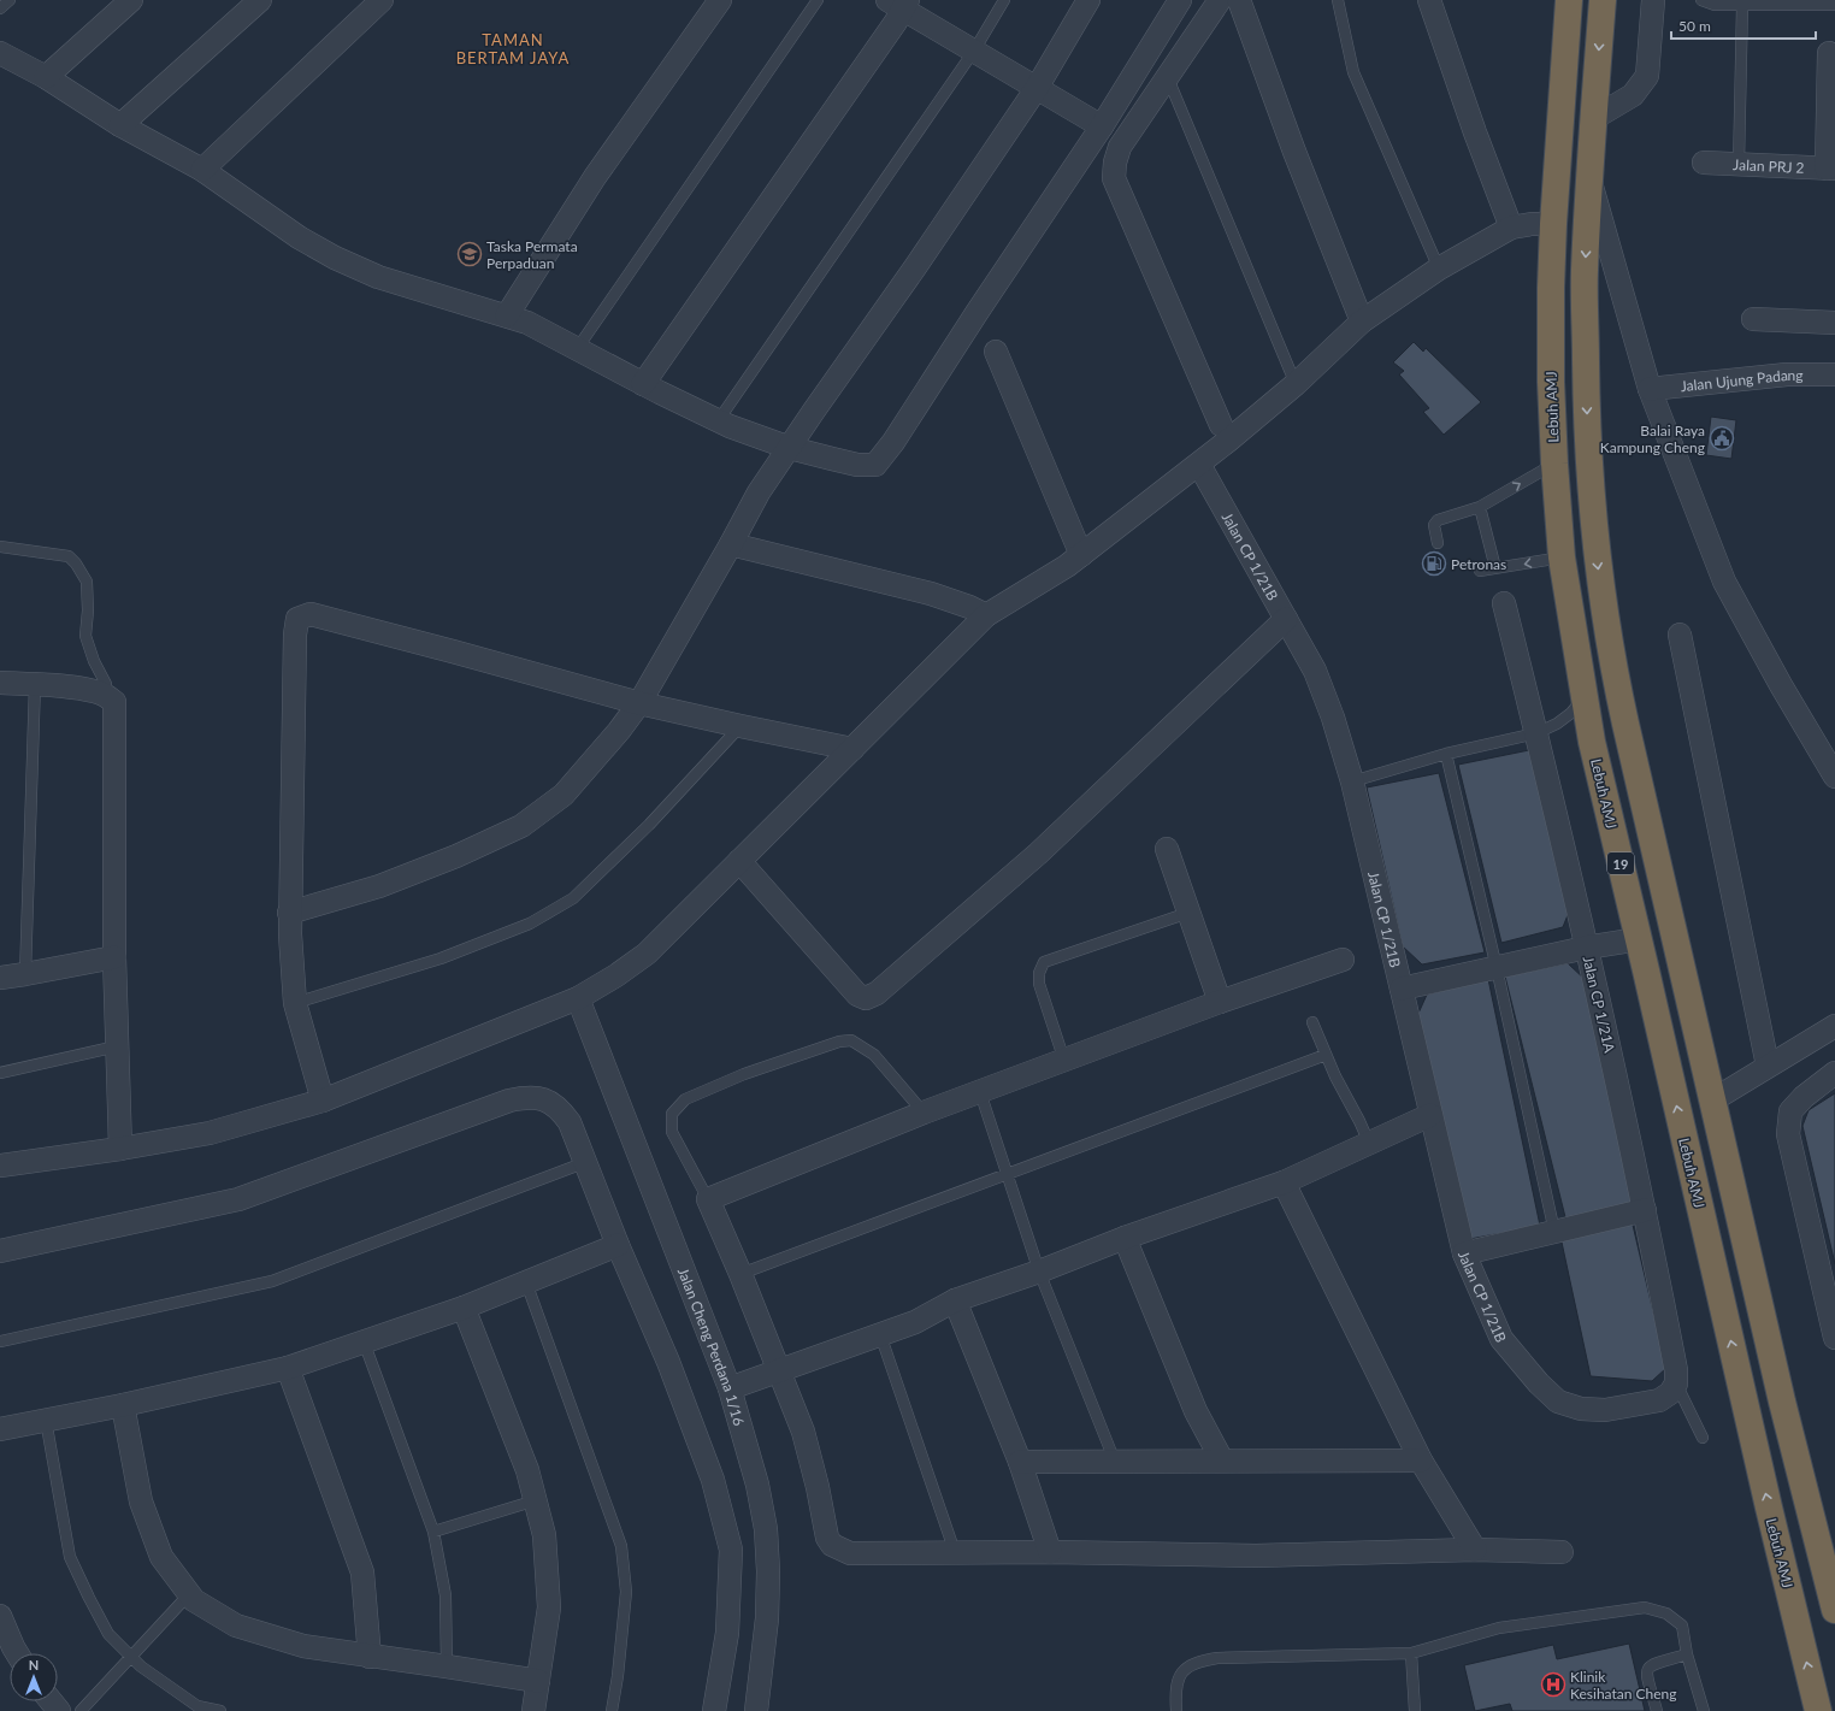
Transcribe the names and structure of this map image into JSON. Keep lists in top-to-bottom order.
{
  "streets": {
    "highway": ["Lebuh AMJ", "19"],
    "street": [
      "Jalan PRJ 2",
      "Jalan Ujung Padang",
      "Jalan CP 1/21B",
      "Jalan CP 1/21A",
      "Jalan Cheng Perdana 1/16"
    ]
  },
  "crossings": [
    ["Jalan CP 1/21B", "Jalan CP 1/21A"]
  ],
  "districts": ["TAMAN BERTAM JAYA"],
  "places": {
    "school or university": ["Taska Permata Perpaduan"],
    "public building": ["Balai Raya Kampung Cheng"],
    "fuel station": ["Petronas"],
    "hospital": ["Klinik Kesihatan Cheng"]
  },
  "scale_bar": "50 m",
  "north": "top"
}
